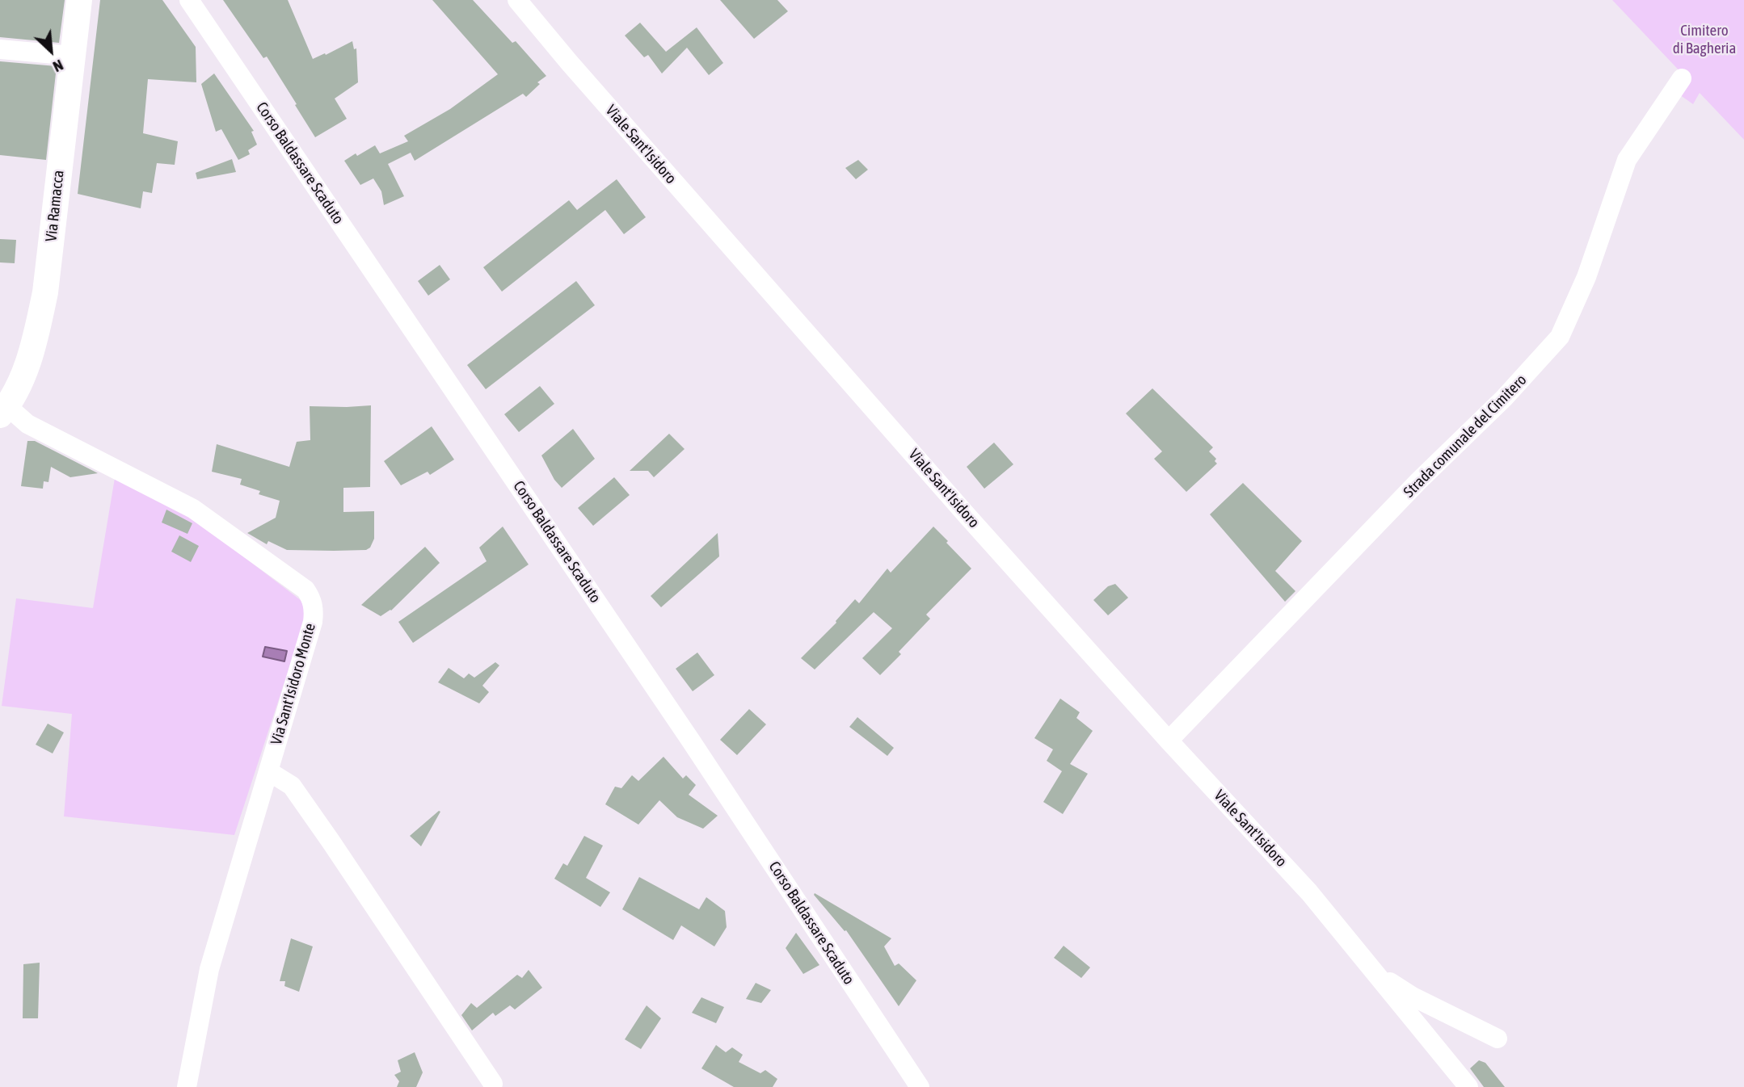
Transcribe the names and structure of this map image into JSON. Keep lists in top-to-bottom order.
{
  "streets": {
    "main road": ["Via Ramacca"],
    "street": [
      "Viale Sant'Isidoro",
      "Corso Baldassare Scaduto",
      "Strada comunale del Cimitero",
      "Via Sant'Isidoro Monte"
    ]
  },
  "crossings": [
    ["Viale Sant'Isidoro", "Strada comunale del Cimitero"],
    ["Via Ramacca", "Via Sant'Isidoro Monte"]
  ],
  "parks": ["Cimitero di Bagheria"],
  "north": "bottom right"
}
